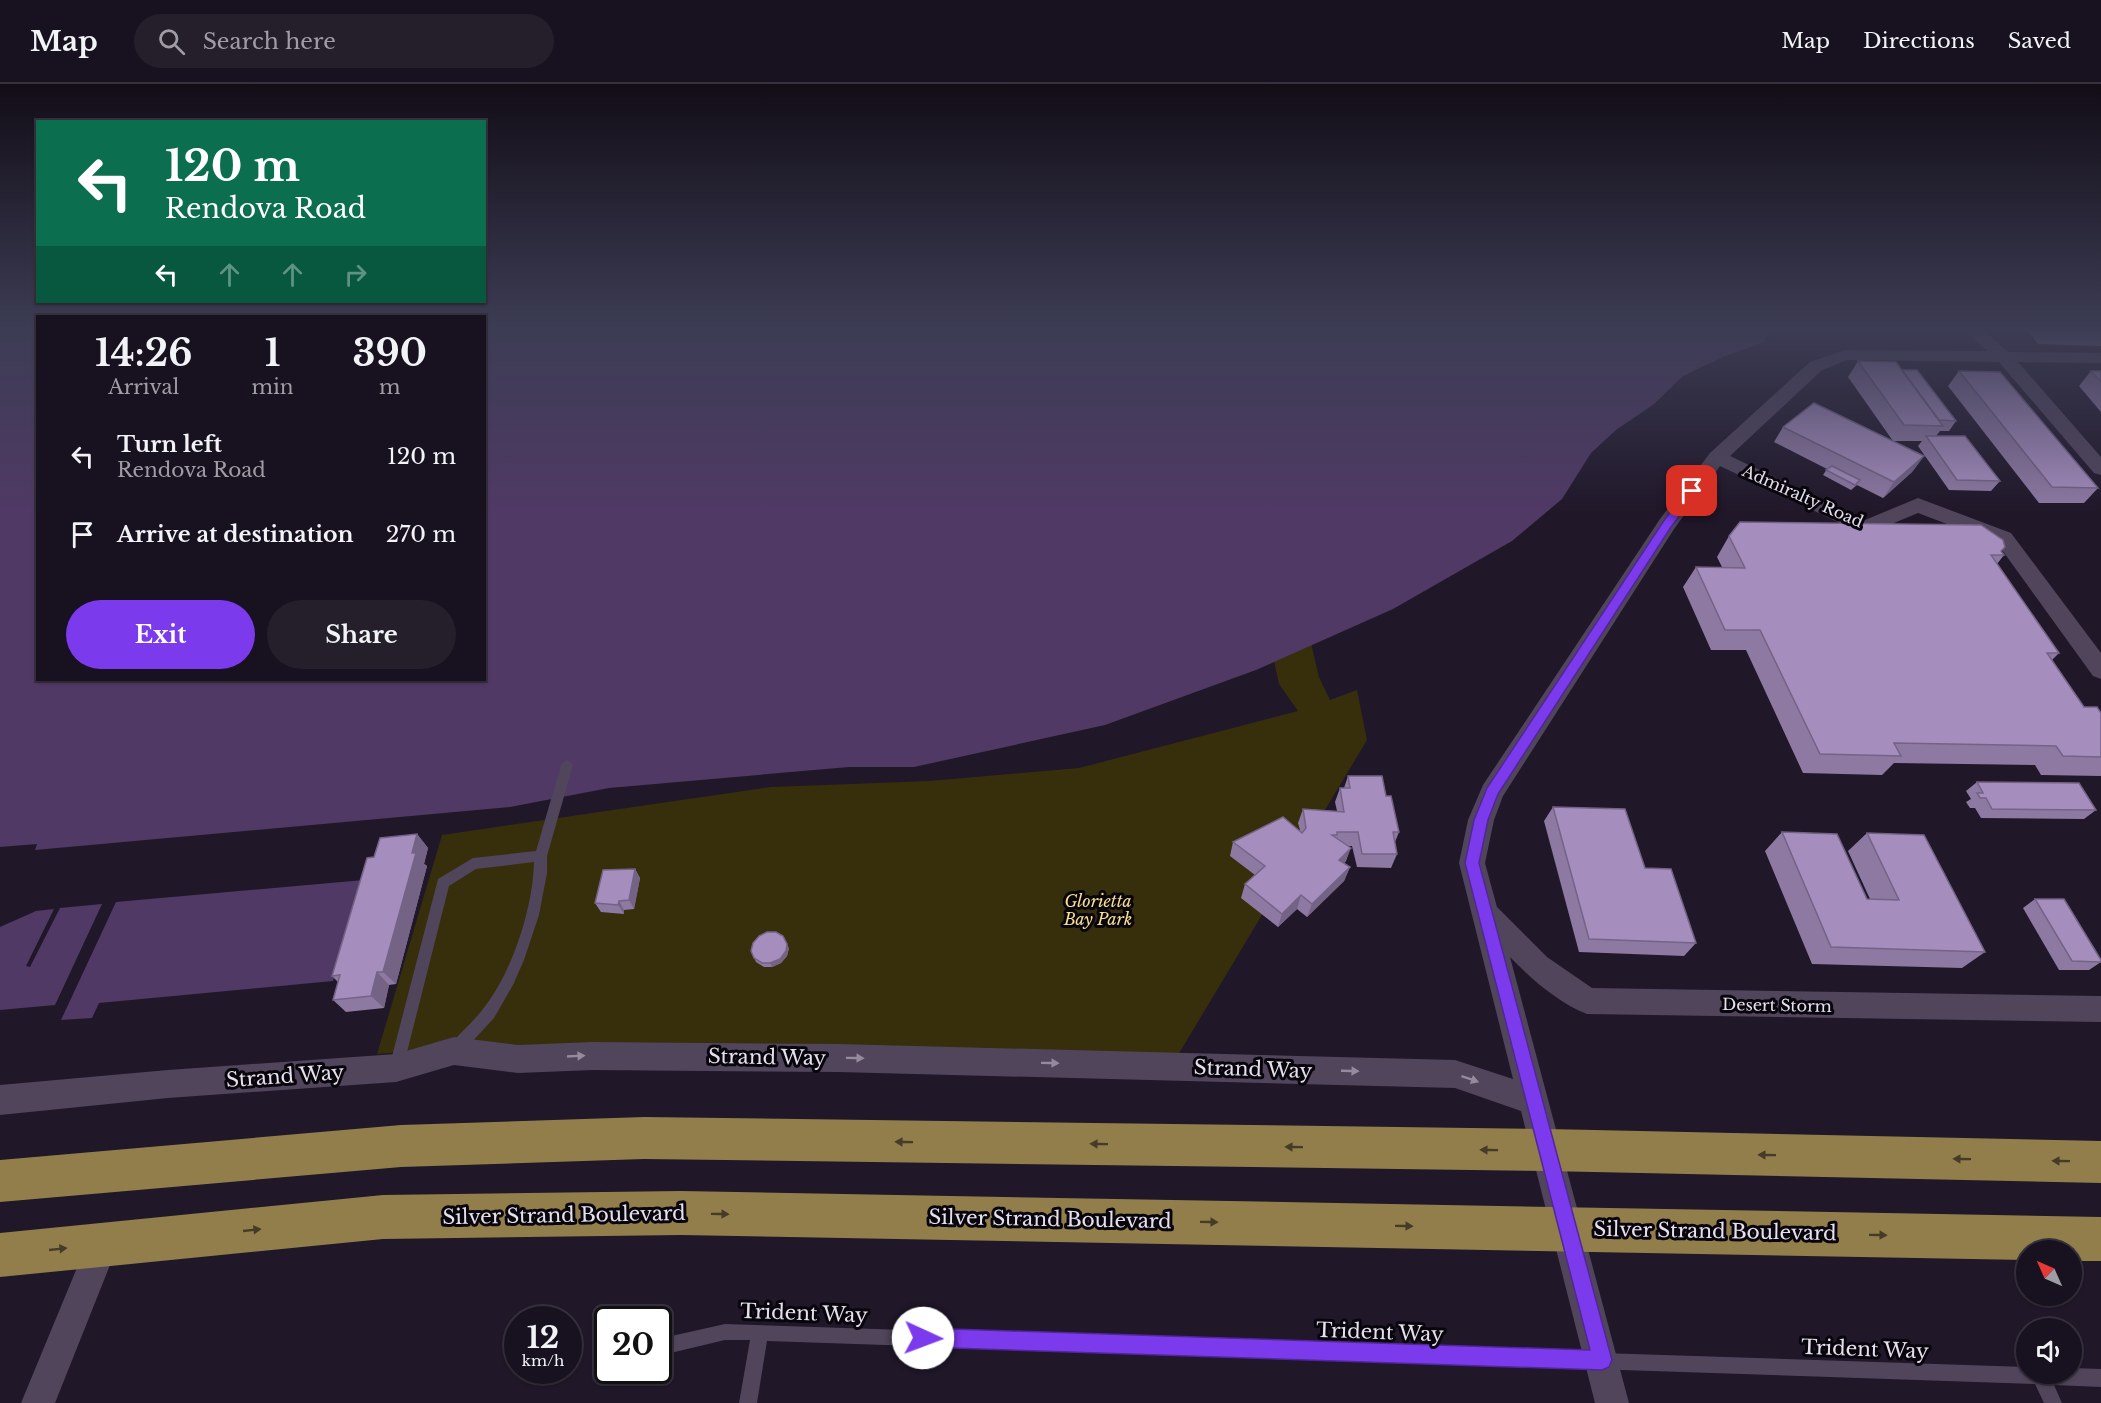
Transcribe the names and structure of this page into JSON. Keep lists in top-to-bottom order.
{
  "streets": {
    "highway": ["Silver Strand Boulevard"],
    "street": ["Admiralty Road", "Desert Storm", "Strand Way"],
    "lane": ["Trident Way"]
  },
  "one_way": ["Strand Way"],
  "parks": ["Glorietta Bay Park"],
  "north": "top left",
  "page": {
    "header": "Map",
    "search": "Search here",
    "nav": ["Map", "Directions", "Saved"],
    "turn": ["120 m", "Rendova Road"],
    "eta": [
      "14:26",
      "Arrival",
      "1",
      "min",
      "390",
      "m"
    ],
    "list": [
      {
        "name": "Turn left",
        "note": "Rendova Road",
        "value": "120 m"
      },
      {
        "name": "Arrive at destination",
        "value": "270 m"
      }
    ],
    "buttons": ["Exit", "Share"],
    "speed": "12 km/h",
    "limit": "20"
  }
}
